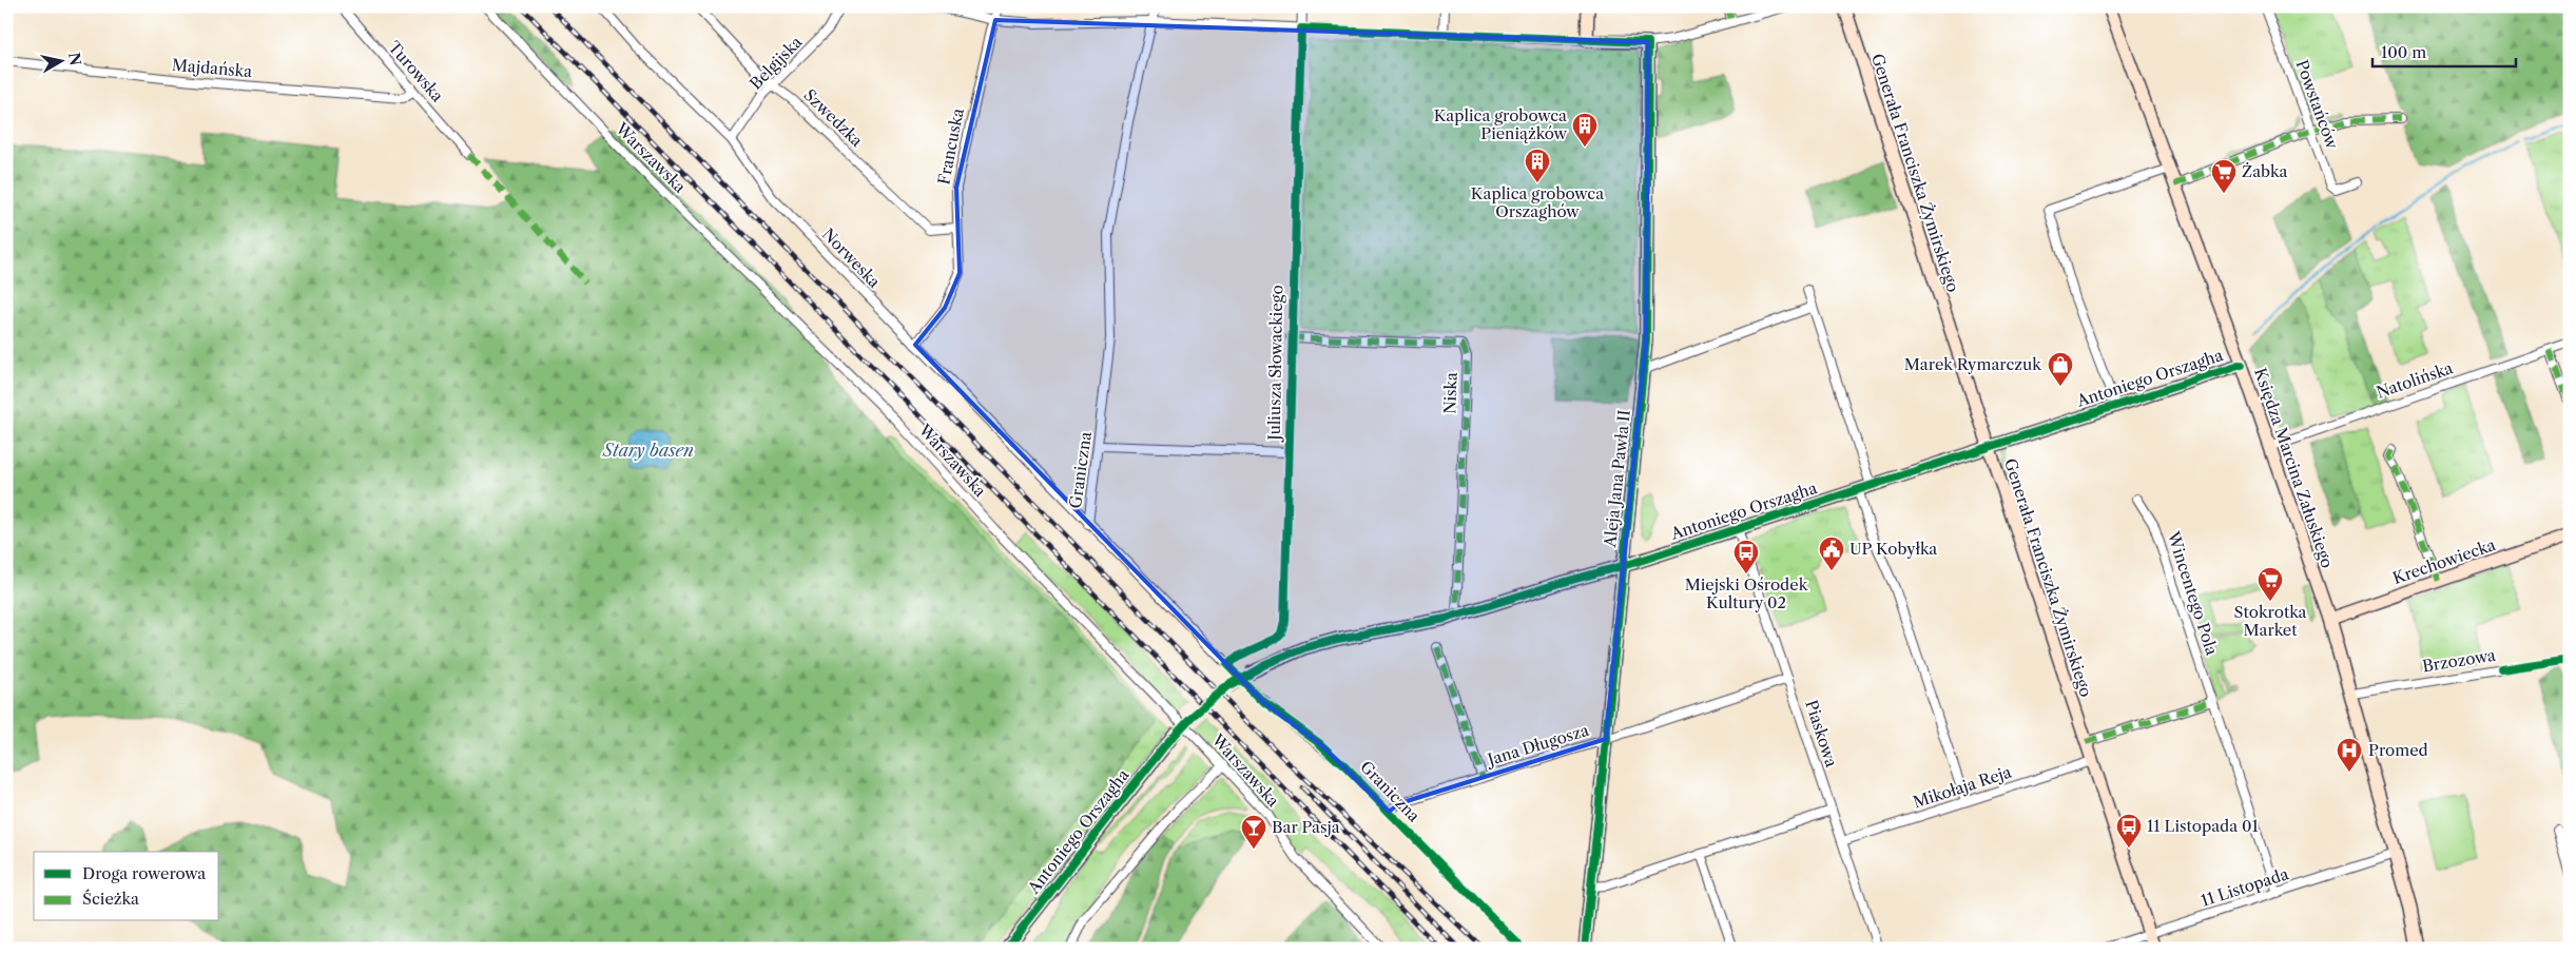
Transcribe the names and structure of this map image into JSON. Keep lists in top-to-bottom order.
{
  "streets": {
    "street": [
      "Belgijska",
      "Majdańska",
      "Turowska",
      "Powstańców",
      "Szwedzka",
      "Francuska",
      "Warszawska",
      "Generała Franciszka Żymirskiego",
      "Norweska",
      "Juliusza Słowackiego",
      "Antoniego Orszagha",
      "Natolińska",
      "Niska",
      "Księdza Marcina Załuskiego",
      "Graniczna",
      "Aleja Jana Pawła II",
      "Krechowiecka",
      "Wincentego Pola",
      "Brzozowa",
      "Piaskowa",
      "Jana Długosza",
      "Mikołaja Reja",
      "11 Listopada"
    ]
  },
  "crossings": [
    ["Belgijska", "Szwedzka"],
    ["Belgijska", "Norweska"],
    ["Majdańska", "Turowska"],
    ["Szwedzka", "Francuska"],
    ["Francuska", "Norweska"],
    ["Generała Franciszka Żymirskiego", "Antoniego Orszagha"],
    ["Generała Franciszka Żymirskiego", "Mikołaja Reja"],
    ["Generała Franciszka Żymirskiego", "11 Listopada"],
    ["Norweska", "Graniczna"],
    ["Juliusza Słowackiego", "Niska"],
    ["Juliusza Słowackiego", "Graniczna"],
    ["Antoniego Orszagha", "Niska"],
    ["Antoniego Orszagha", "Księdza Marcina Załuskiego"],
    ["Antoniego Orszagha", "Aleja Jana Pawła II"],
    ["Antoniego Orszagha", "Piaskowa"],
    ["Natolińska", "Księdza Marcina Załuskiego"],
    ["Księdza Marcina Załuskiego", "Krechowiecka"],
    ["Księdza Marcina Załuskiego", "Brzozowa"],
    ["Księdza Marcina Załuskiego", "11 Listopada"],
    ["Graniczna", "Jana Długosza"],
    ["Aleja Jana Pawła II", "Jana Długosza"],
    ["Wincentego Pola", "11 Listopada"],
    ["Piaskowa", "Jana Długosza"],
    ["Piaskowa", "Mikołaja Reja"]
  ],
  "water": ["Stary basen"],
  "places": {
    "building": ["Kaplica grobowca Pieniążków", "Kaplica grobowca Orszaghów"],
    "supermarket": ["Żabka", "Stokrotka Market"],
    "shop": ["Marek Rymarczuk"],
    "public building": ["UP Kobyłka"],
    "bus stop": ["Miejski Ośrodek Kultury 02", "11 Listopada 01"],
    "hospital": ["Promed"],
    "bar": ["Bar Pasja"]
  },
  "legend": ["Droga rowerowa", "Ścieżka"],
  "scale_bar": "100 m",
  "north": "right"
}
